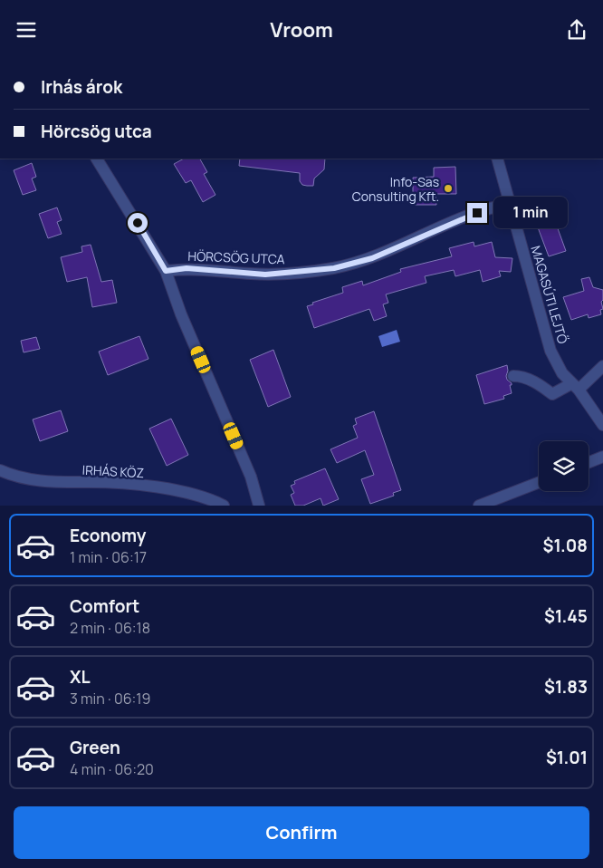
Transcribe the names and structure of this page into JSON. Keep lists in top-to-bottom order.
{
  "streets": {
    "street": ["HÖRCSÖG UTCA", "MAGASÚTI LEJTŐ", "IRHÁS KÖZ"]
  },
  "crossings": [
    ["HÖRCSÖG UTCA", "MAGASÚTI LEJTŐ"]
  ],
  "places": ["Info-Sas Consulting Kft."],
  "page": {
    "header": "Vroom",
    "banner": ["Irhás árok", "Hörcsög utca"],
    "bubble": "1 min",
    "list": [
      {
        "name": "Economy",
        "note": "1 min · 06:17",
        "value": "$1.08"
      },
      {
        "name": "Comfort",
        "note": "2 min · 06:18",
        "value": "$1.45"
      },
      {
        "name": "XL",
        "note": "3 min · 06:19",
        "value": "$1.83"
      },
      {
        "name": "Green",
        "note": "4 min · 06:20",
        "value": "$1.01"
      }
    ],
    "buttons": "Confirm"
  }
}
